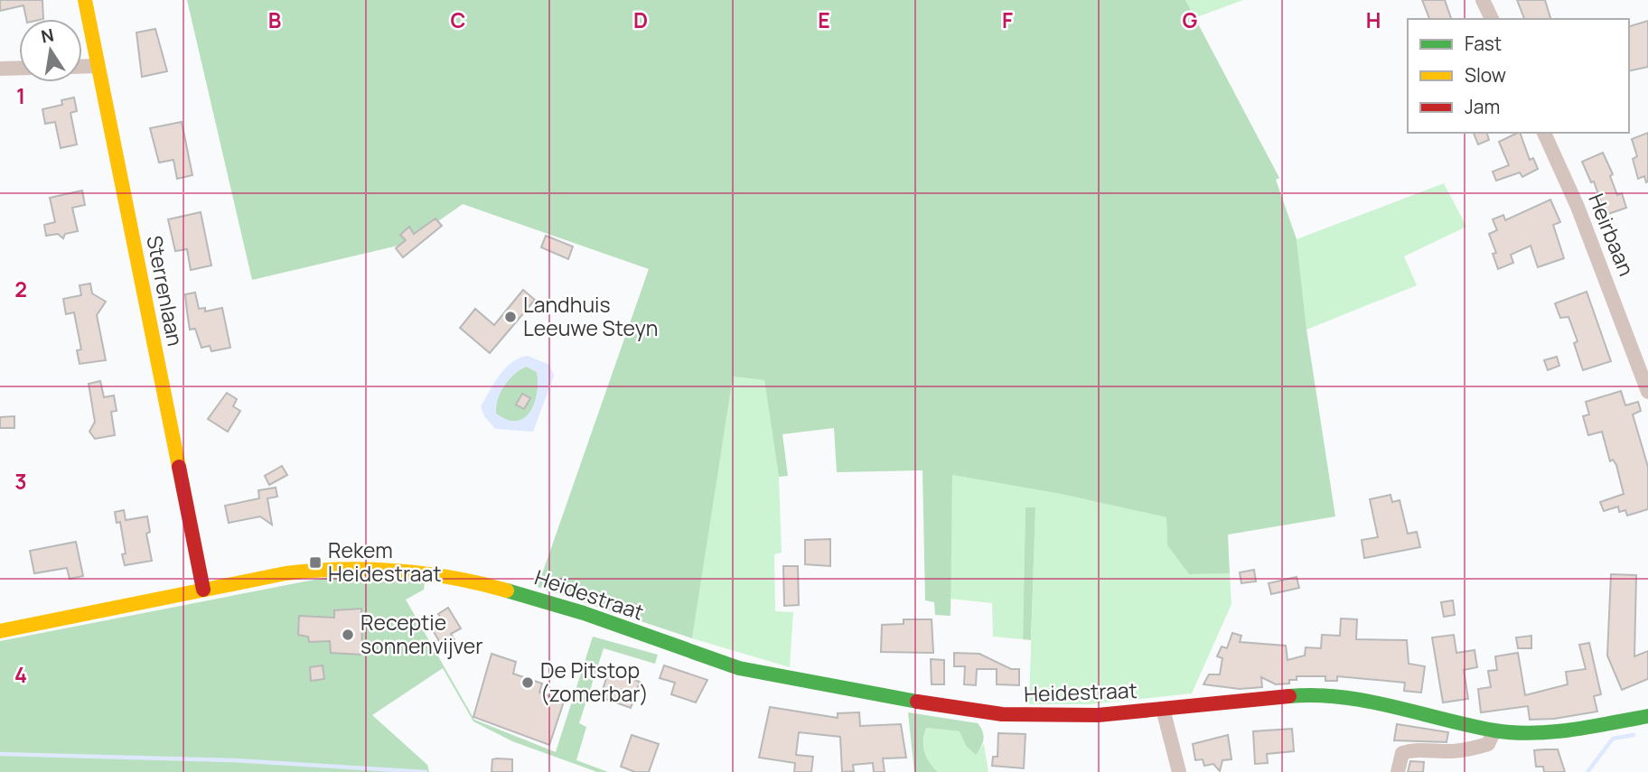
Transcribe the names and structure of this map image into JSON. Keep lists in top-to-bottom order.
{
  "streets": {
    "street": ["Heirbaan", "Sterrenlaan", "Heidestraat"]
  },
  "crossings": [
    ["Sterrenlaan", "Heidestraat"]
  ],
  "places": {
    "other": ["Landhuis Leeuwe Steyn", "Receptie sonnenvijver", "De Pitstop (zomerbar)"],
    "transit": ["Rekem Heidestraat"]
  },
  "legend": ["Fast", "Slow", "Jam"],
  "north": "top",
  "grid": {
    "columns": [
      "B",
      "C",
      "D",
      "E",
      "F",
      "G",
      "H"
    ],
    "rows": [
      "1",
      "2",
      "3",
      "4"
    ]
  }
}
